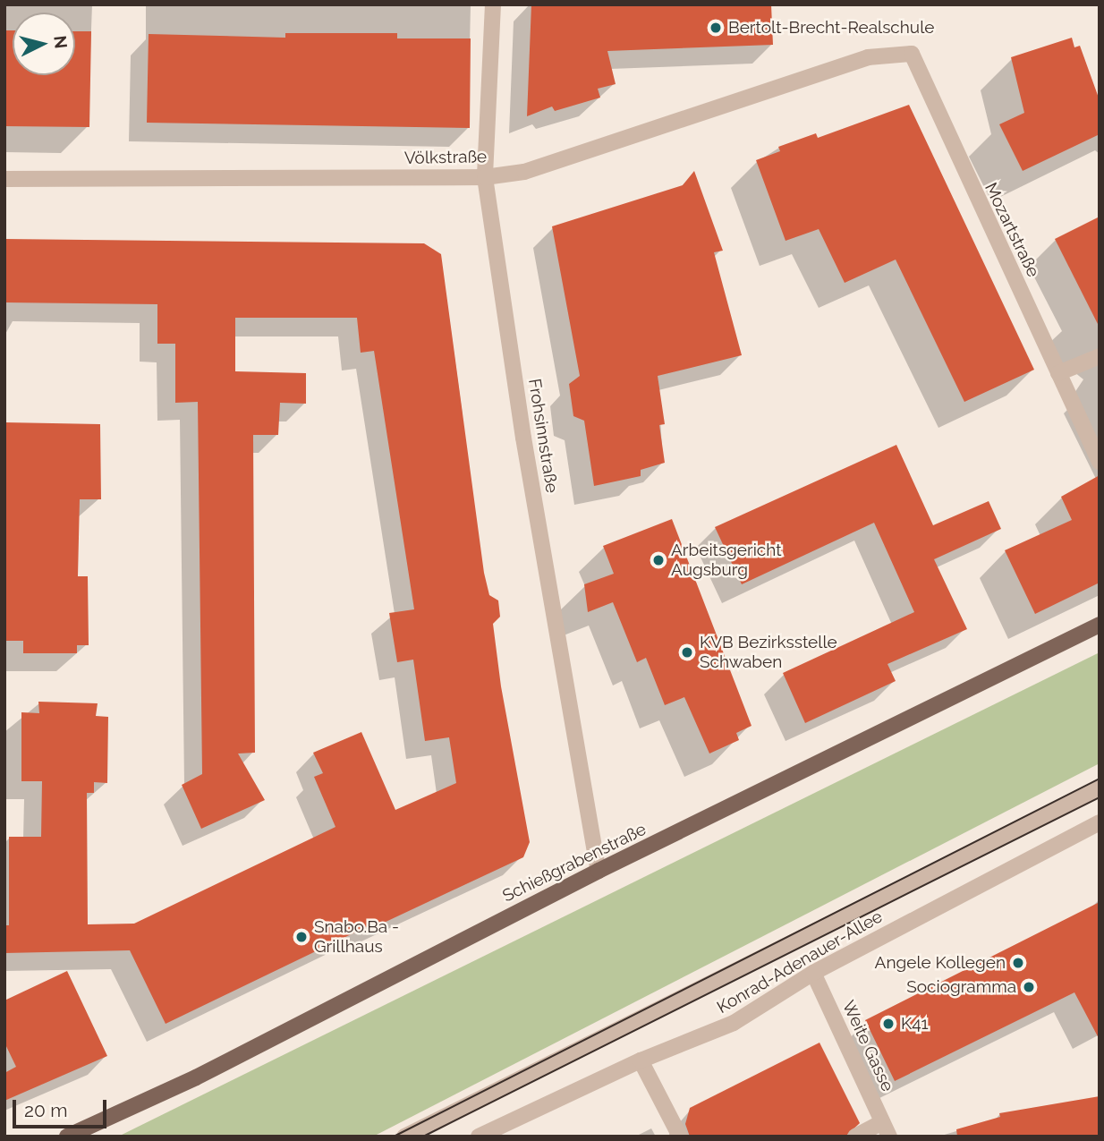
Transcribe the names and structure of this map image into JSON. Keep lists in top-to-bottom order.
{
  "streets": {
    "main road": ["Schießgrabenstraße"],
    "street": [
      "Völkstraße",
      "Mozartstraße",
      "Frohsinnstraße",
      "Konrad-Adenauer-Allee",
      "Weite Gasse"
    ]
  },
  "crossings": [
    ["Völkstraße", "Mozartstraße"],
    ["Völkstraße", "Frohsinnstraße"],
    ["Frohsinnstraße", "Schießgrabenstraße"],
    ["Konrad-Adenauer-Allee", "Weite Gasse"]
  ],
  "places": [
    "Bertolt-Brecht-Realschule",
    "Arbeitsgericht Augsburg",
    "KVB Bezirksstelle Schwaben",
    "Snabo.Ba - Grillhaus",
    "Angele Kollegen",
    "Sociogramma",
    "K41"
  ],
  "scale_bar": "20 m",
  "north": "right"
}
